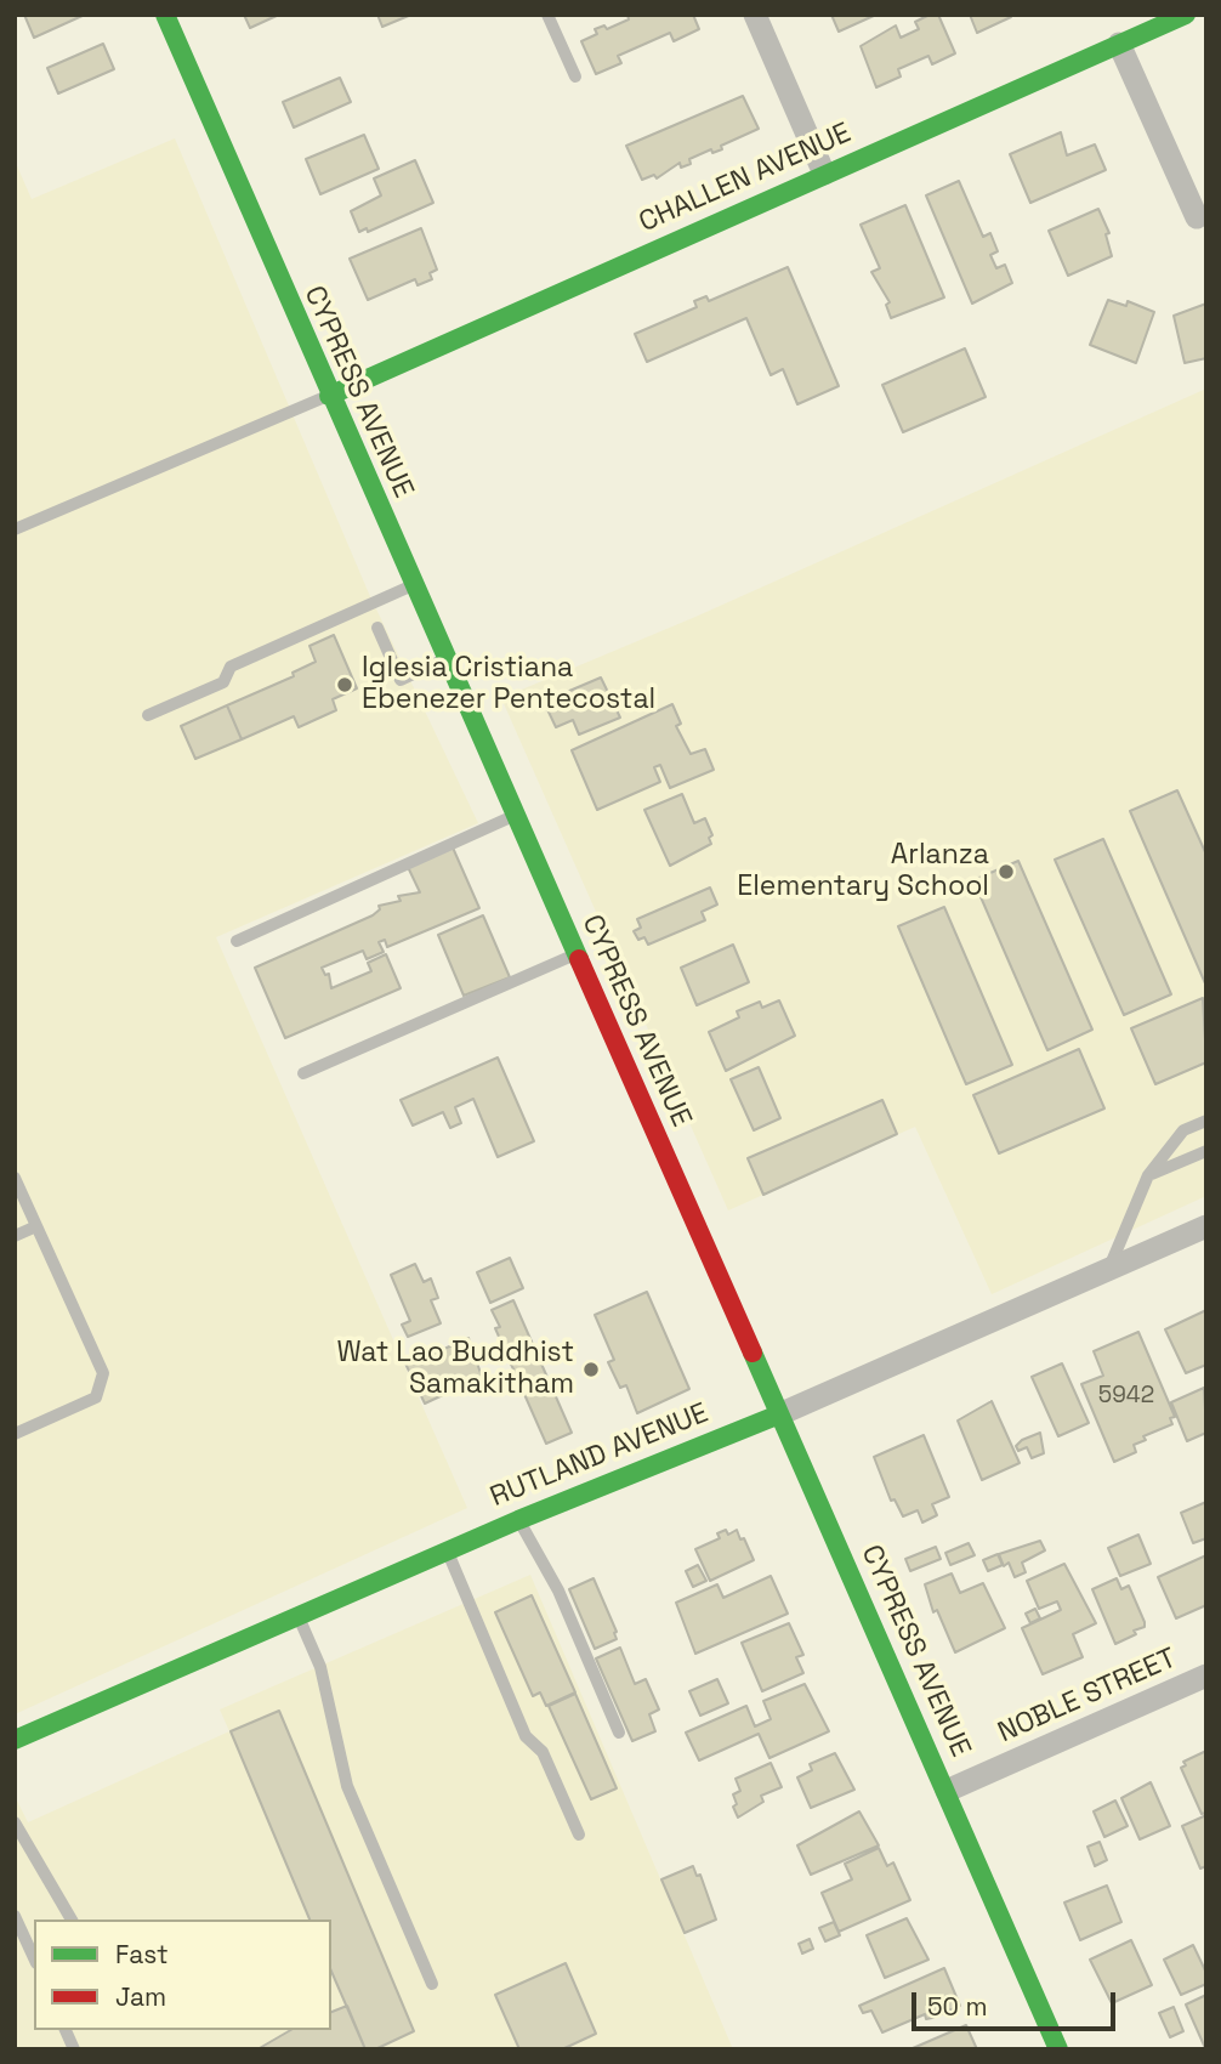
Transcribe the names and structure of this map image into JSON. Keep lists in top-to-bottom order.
{
  "streets": {
    "street": [
      "CHALLEN AVENUE",
      "CYPRESS AVENUE",
      "RUTLAND AVENUE",
      "NOBLE STREET"
    ]
  },
  "crossings": [
    ["CHALLEN AVENUE", "CYPRESS AVENUE"],
    ["CYPRESS AVENUE", "RUTLAND AVENUE"],
    ["CYPRESS AVENUE", "NOBLE STREET"]
  ],
  "places": ["Iglesia Cristiana Ebenezer Pentecostal", "Arlanza Elementary School", "Wat Lao Buddhist Samakitham"],
  "house_numbers": ["5942"],
  "legend": ["Fast", "Jam"],
  "scale_bar": "50 m"
}
